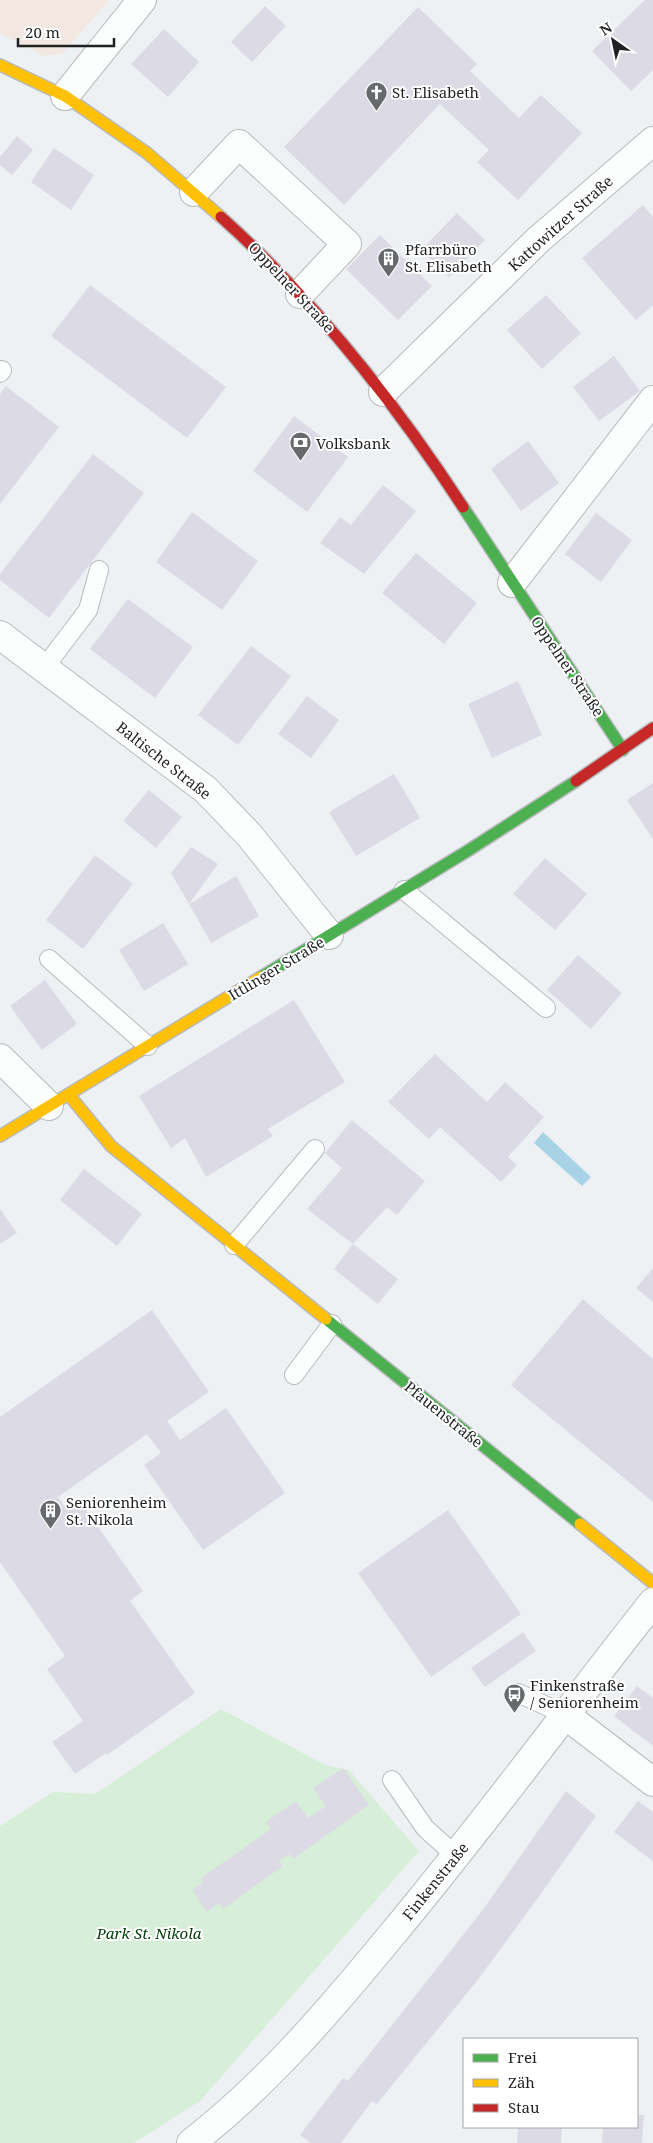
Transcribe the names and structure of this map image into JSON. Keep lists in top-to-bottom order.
{
  "streets": {
    "street": [
      "Kattowitzer Straße",
      "Oppelner Straße",
      "Baltische Straße",
      "Ittlinger Straße",
      "Pfauenstraße",
      "Finkenstraße"
    ]
  },
  "crossings": [
    ["Kattowitzer Straße", "Oppelner Straße"],
    ["Oppelner Straße", "Ittlinger Straße"],
    ["Baltische Straße", "Ittlinger Straße"],
    ["Ittlinger Straße", "Pfauenstraße"]
  ],
  "parks": ["Park St. Nikola"],
  "places": {
    "church": ["St. Elisabeth"],
    "building": ["Pfarrbüro St. Elisabeth", "Seniorenheim St. Nikola"],
    "bank": ["Volksbank"],
    "bus stop": ["Finkenstraße / Seniorenheim"]
  },
  "legend": ["Frei", "Zäh", "Stau"],
  "scale_bar": "20 m",
  "north": "top left"
}
